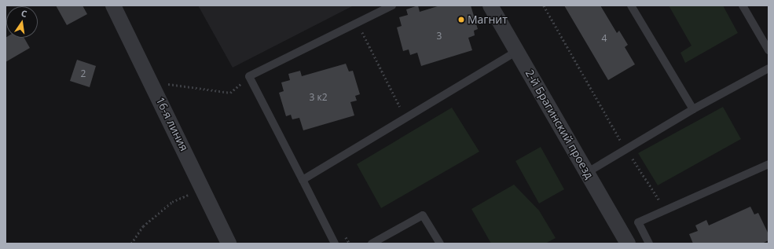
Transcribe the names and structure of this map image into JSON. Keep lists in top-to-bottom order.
{
  "streets": {
    "street": ["16-я линия", "2-й Брагинский проезд"]
  },
  "places": ["Магнит"],
  "house_numbers": [
    "3",
    "4",
    "2",
    "3 к2"
  ],
  "north": "top"
}
